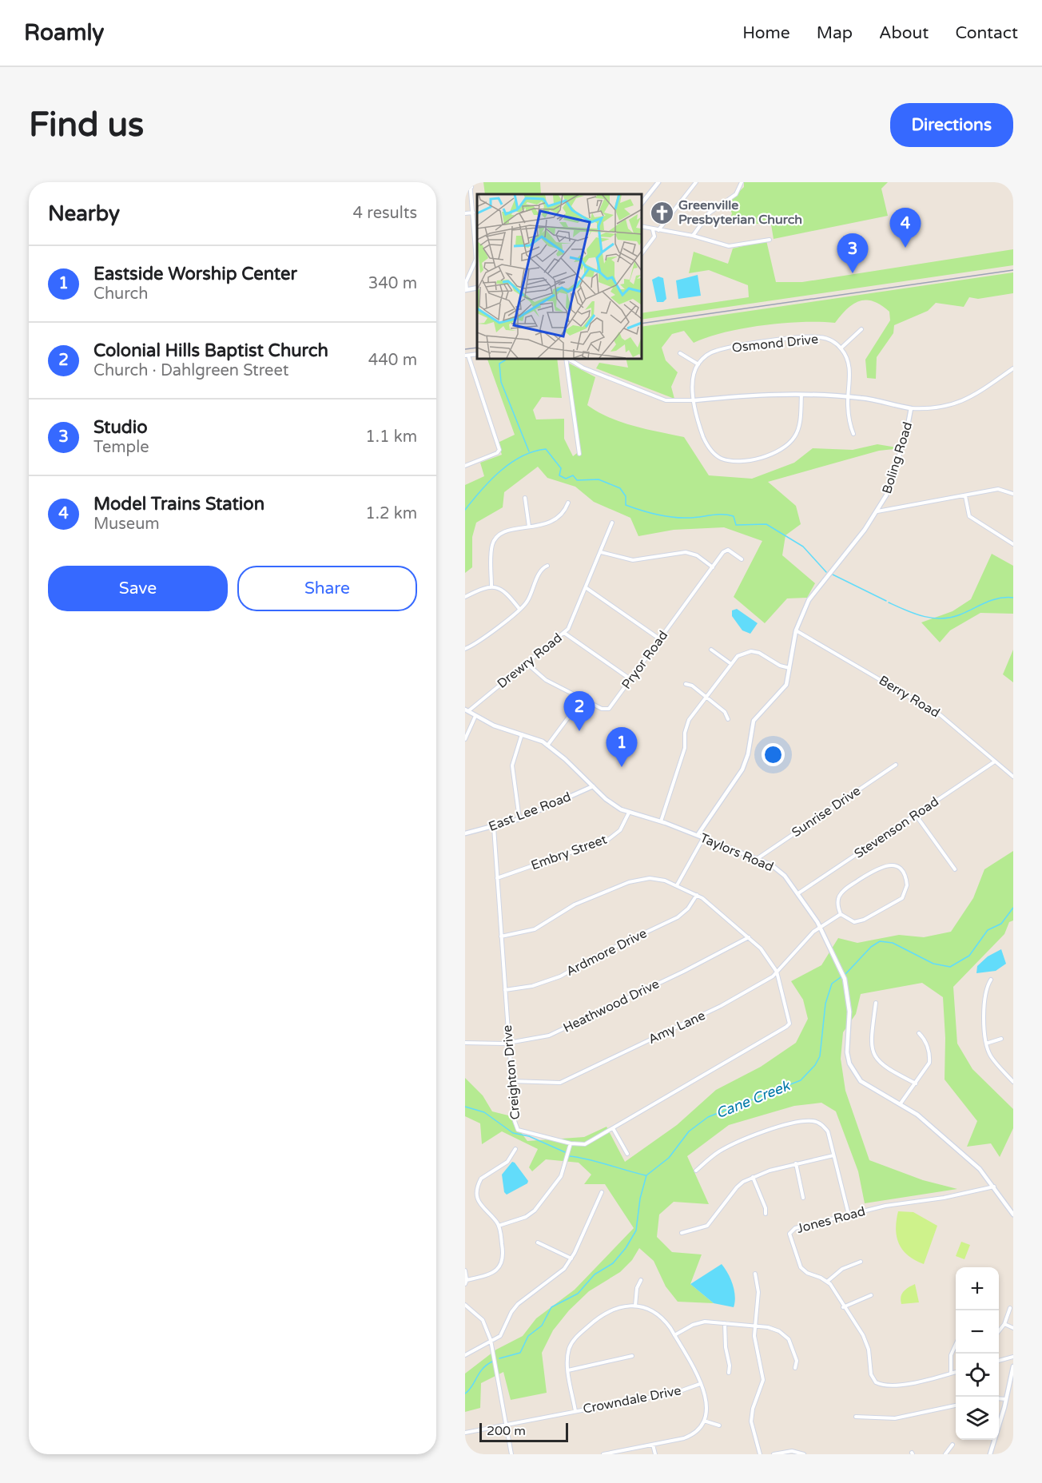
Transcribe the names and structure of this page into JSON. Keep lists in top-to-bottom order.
{
  "streets": {
    "street": [
      "Osmond Drive",
      "Boling Road",
      "Pryor Road",
      "Drewry Road",
      "Berry Road",
      "East Lee Road",
      "Sunrise Drive",
      "Stevenson Road",
      "Embry Street",
      "Taylors Road",
      "Ardmore Drive",
      "Heathwood Drive",
      "Amy Lane",
      "Creighton Drive",
      "Jones Road",
      "Crowndale Drive"
    ]
  },
  "crossings": [
    ["Boling Road", "Berry Road"],
    ["Boling Road", "Taylors Road"],
    ["Pryor Road", "Drewry Road"],
    ["Drewry Road", "Taylors Road"],
    ["Berry Road", "Stevenson Road"],
    ["East Lee Road", "Taylors Road"],
    ["East Lee Road", "Creighton Drive"],
    ["Sunrise Drive", "Taylors Road"],
    ["Stevenson Road", "Taylors Road"],
    ["Embry Street", "Taylors Road"],
    ["Embry Street", "Creighton Drive"],
    ["Taylors Road", "Amy Lane"],
    ["Taylors Road", "Jones Road"],
    ["Ardmore Drive", "Creighton Drive"],
    ["Heathwood Drive", "Creighton Drive"],
    ["Amy Lane", "Creighton Drive"]
  ],
  "water": ["Cane Creek"],
  "places": {
    "church": ["Greenville Presbyterian Church"]
  },
  "scale_bar": "200 m",
  "page": {
    "header": "Roamly",
    "nav": [
      "Home",
      "Map",
      "About",
      "Contact"
    ],
    "buttons": [
      "Directions",
      ["Save", "Share"]
    ],
    "title": "Find us",
    "heading": ["Nearby", "4 results"],
    "pins": [
      "4",
      "3",
      "2",
      "1"
    ],
    "list": [
      {
        "mark": "1",
        "name": "Eastside Worship Center",
        "note": "Church",
        "value": "340 m"
      },
      {
        "mark": "2",
        "name": "Colonial Hills Baptist Church",
        "note": "Church · Dahlgreen Street",
        "value": "440 m"
      },
      {
        "mark": "3",
        "name": "Studio",
        "note": "Temple",
        "value": "1.1 km"
      },
      {
        "mark": "4",
        "name": "Model Trains Station",
        "note": "Museum",
        "value": "1.2 km"
      }
    ],
    "map_buttons": ["+", "−"],
    "scale": "200 m"
  }
}
